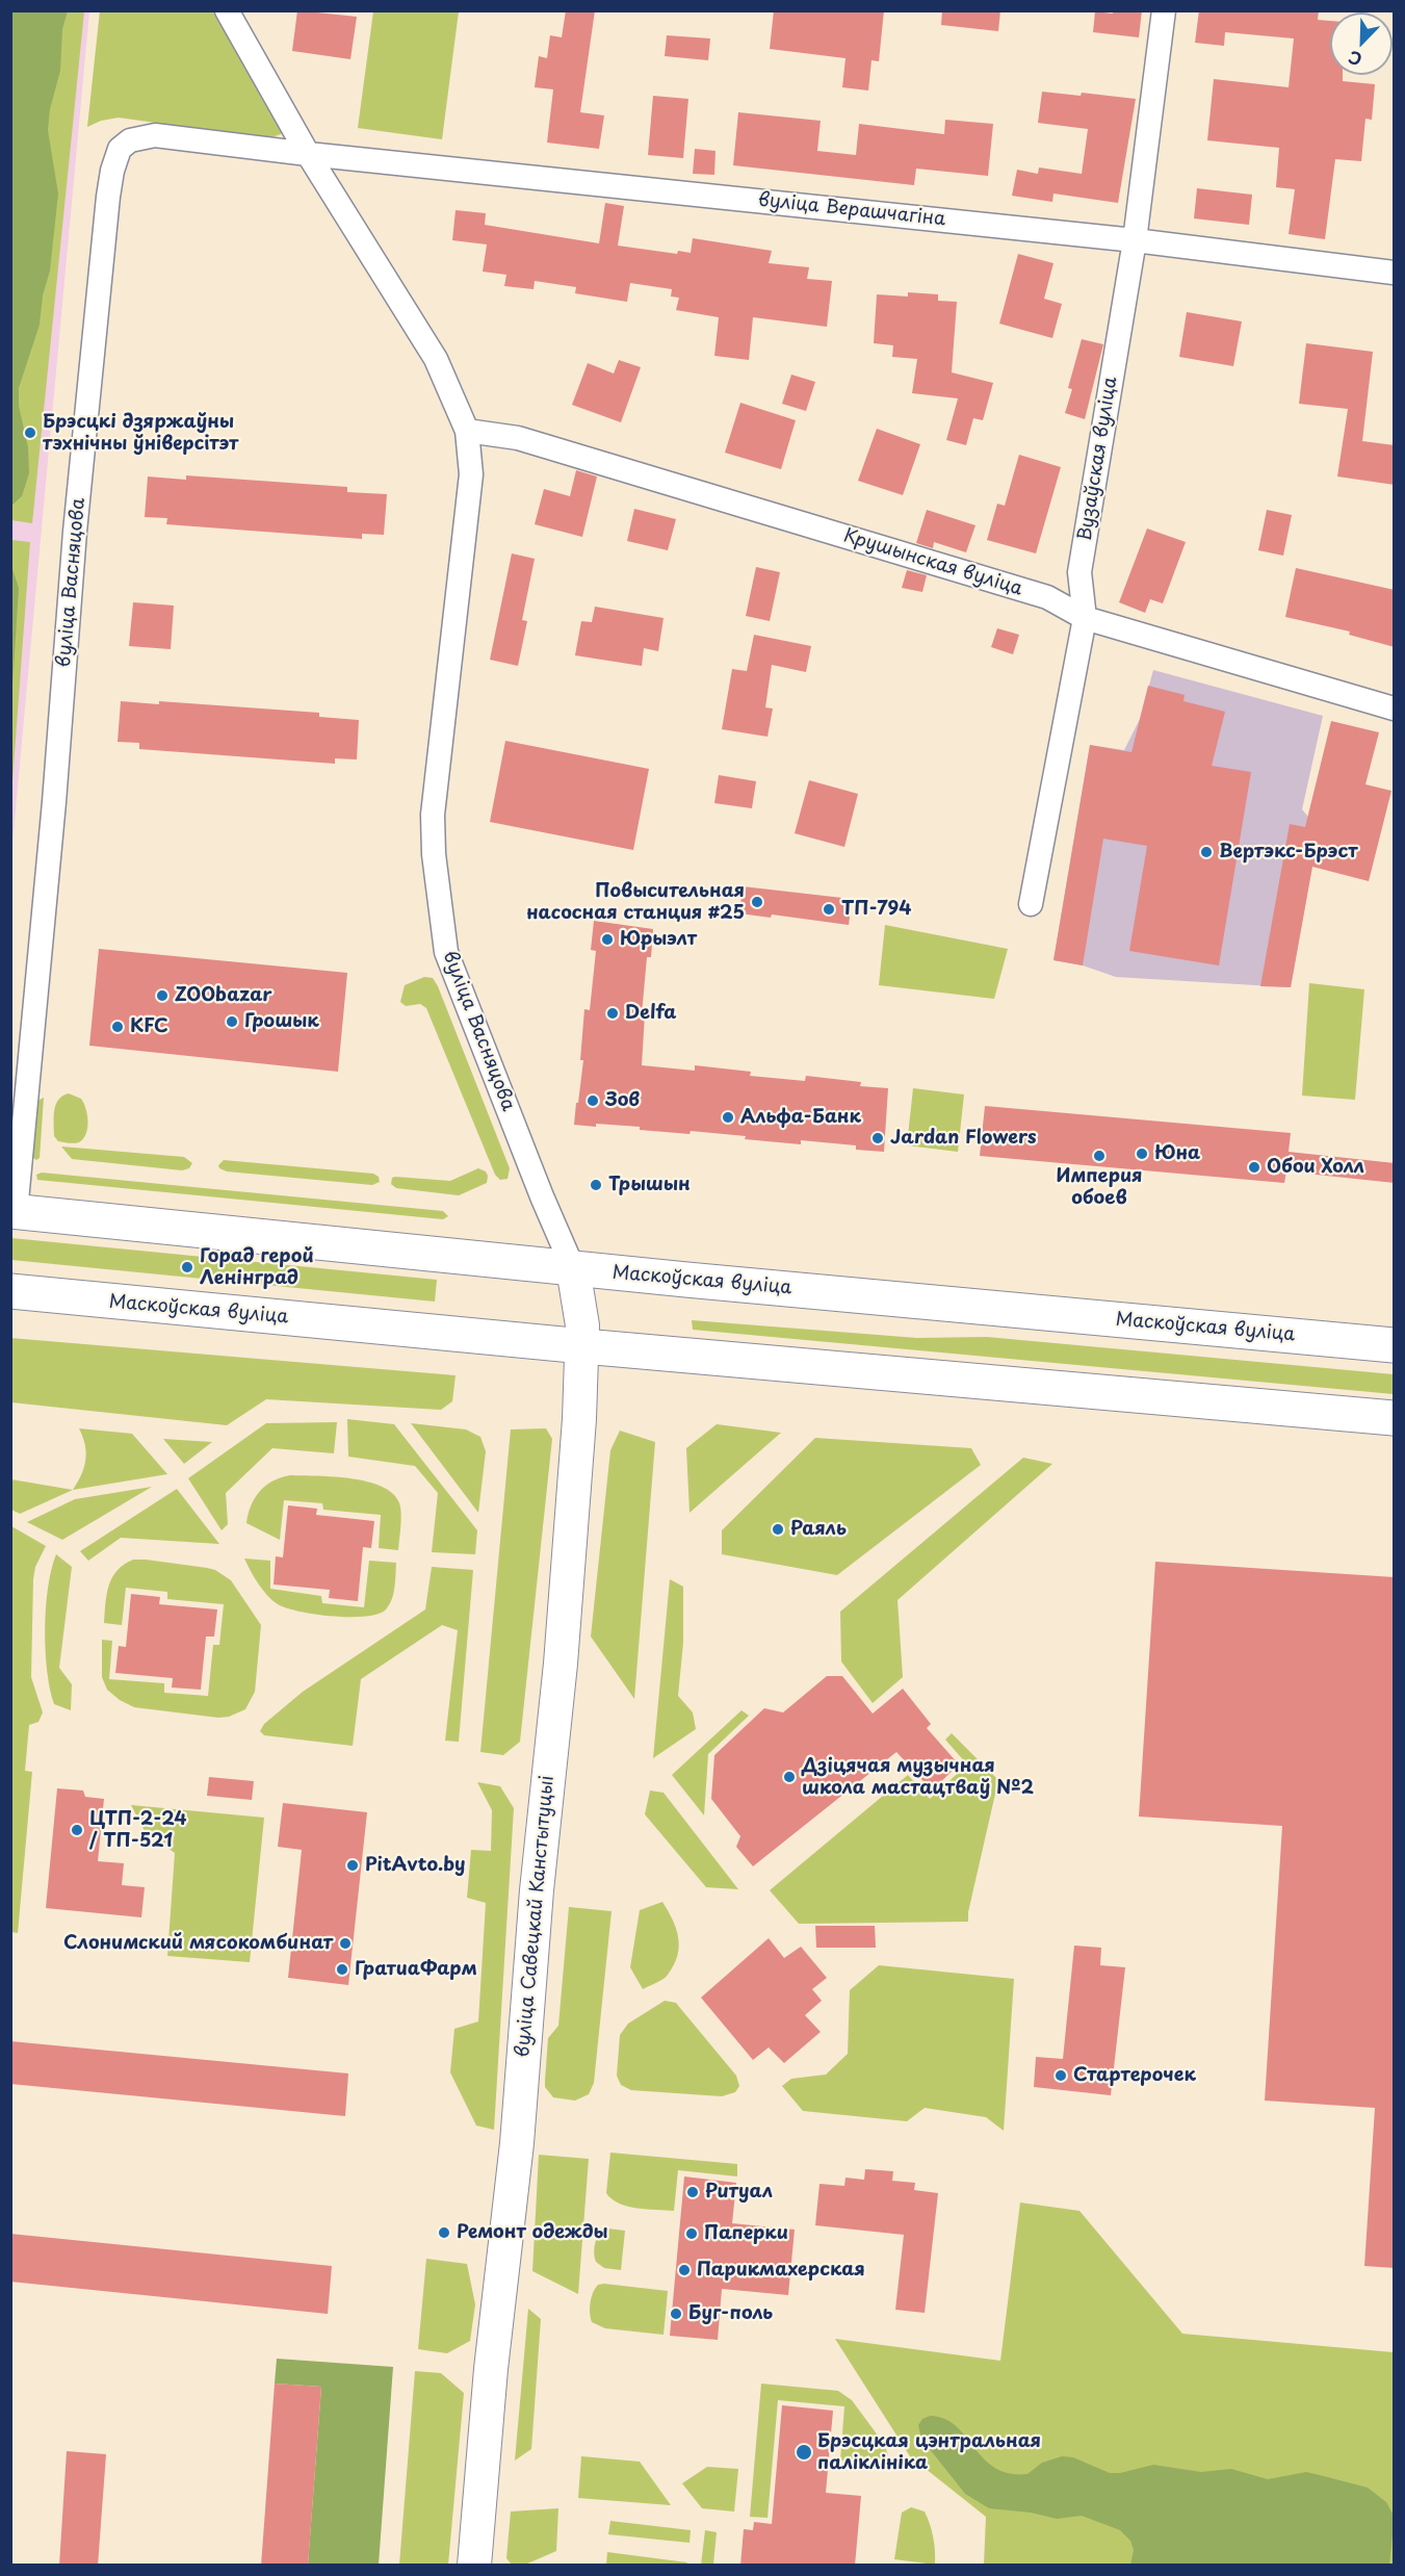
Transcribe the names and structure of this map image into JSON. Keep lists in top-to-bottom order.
{
  "streets": {
    "main road": ["Маскоўская вуліца", "вуліца Савецкай Канстытуцыі"],
    "street": [
      "вуліца Верашчагіна",
      "Вузаўская вуліца",
      "Крушынская вуліца",
      "вуліца Васняцова"
    ]
  },
  "crossings": [
    ["вуліца Верашчагіна", "Вузаўская вуліца"],
    ["вуліца Верашчагіна", "вуліца Васняцова"],
    ["Вузаўская вуліца", "Крушынская вуліца"],
    ["Крушынская вуліца", "вуліца Васняцова"],
    ["вуліца Васняцова", "Маскоўская вуліца"],
    ["вуліца Васняцова", "вуліца Савецкай Канстытуцыі"],
    ["Маскоўская вуліца", "вуліца Савецкай Канстытуцыі"]
  ],
  "places": [
    "Брэсцкі дзяржаўны тэхнічны ўніверсітэт",
    "Вертэкс-Брэст",
    "Повысительная насосная станция #25",
    "ТП-794",
    "Юрыэлт",
    "ZOObazar",
    "Delfa",
    "Грошык",
    "KFC",
    "Зов",
    "Альфа-Банк",
    "Jardan Flowers",
    "Юна",
    "Империя обоев",
    "Обои Холл",
    "Трышын",
    "Горад герой Ленінград",
    "Раяль",
    "Дзіцячая музычная школа мастацтваў №2",
    "ЦТП-2-24 / ТП-521",
    "PitAvto.by",
    "Слонимский мясокомбинат",
    "ГратиаФарм",
    "Стартерочек",
    "Ритуал",
    "Ремонт одежды",
    "Паперки",
    "Парикмахерская",
    "Буг-поль",
    "Брэсцкая цэнтральная паліклініка"
  ],
  "north": "bottom left"
}
